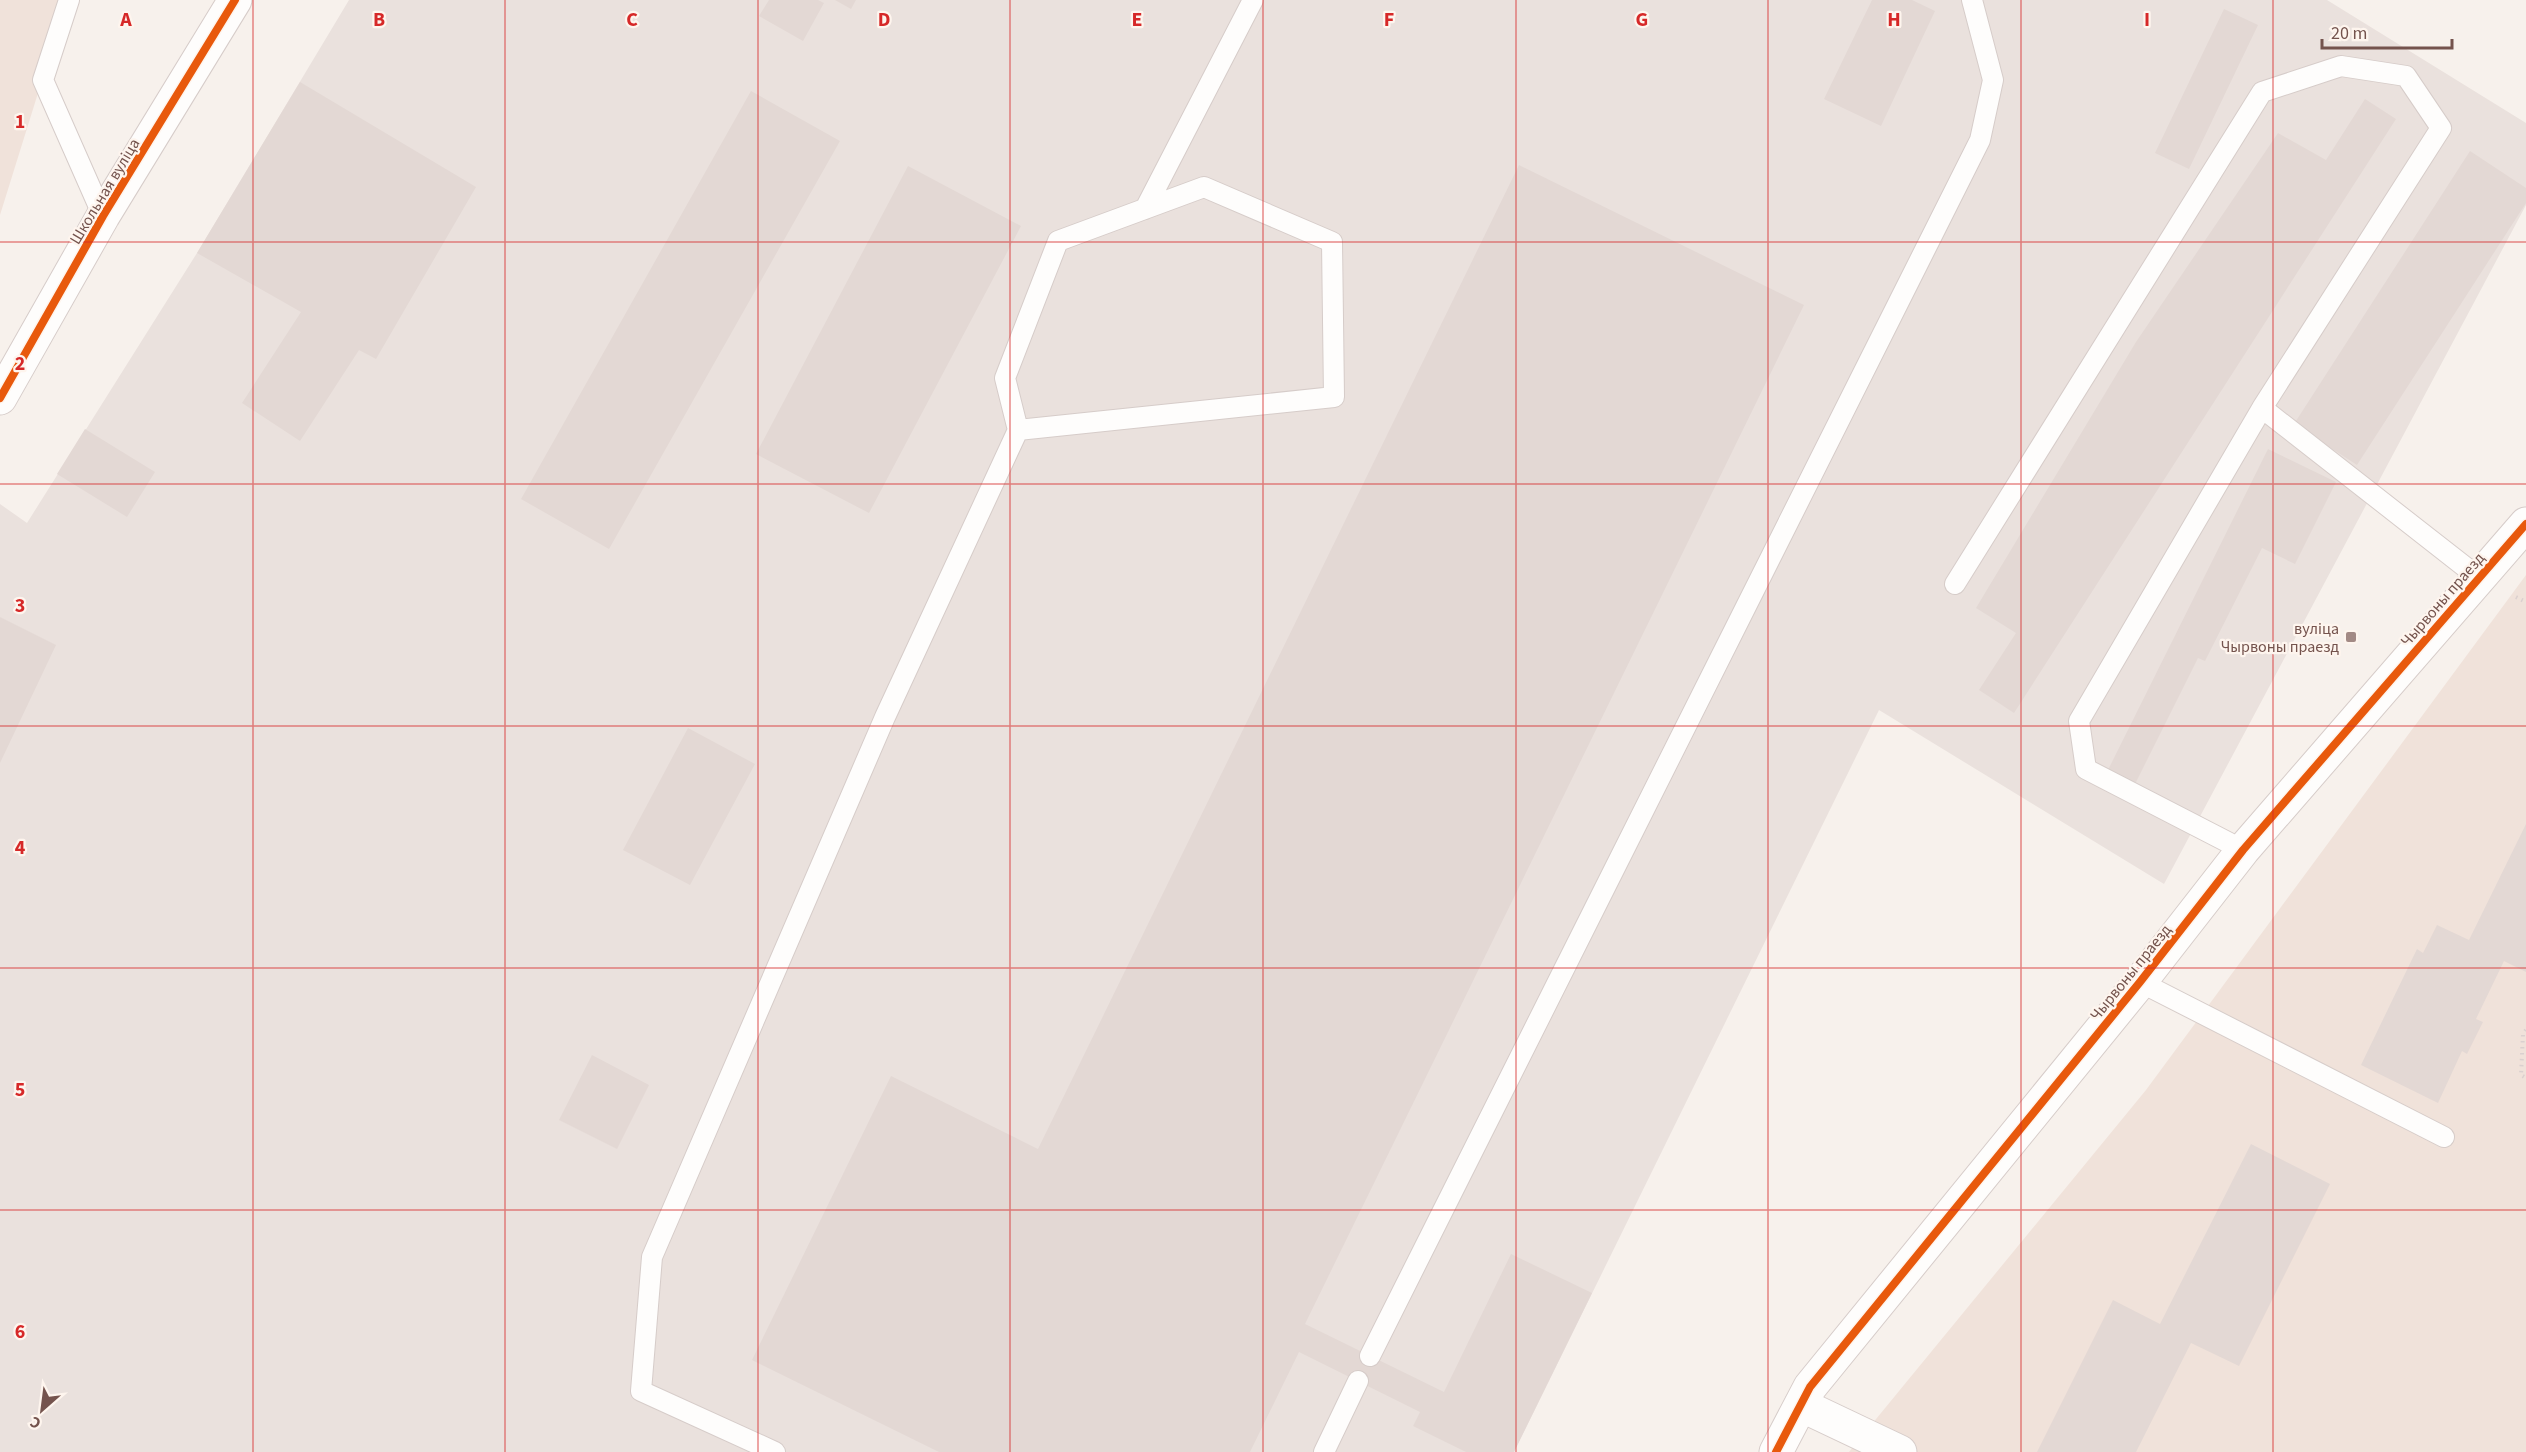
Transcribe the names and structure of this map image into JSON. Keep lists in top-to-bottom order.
{
  "streets": {
    "street": ["Школьная вуліца", "Чырвоны праезд"]
  },
  "places": {
    "transit": ["вуліца Чырвоны праезд"]
  },
  "scale_bar": "20 m",
  "north": "bottom left",
  "grid": {
    "columns": [
      "A",
      "B",
      "C",
      "D",
      "E",
      "F",
      "G",
      "H",
      "I"
    ],
    "rows": [
      "1",
      "2",
      "3",
      "4",
      "5",
      "6"
    ]
  }
}
